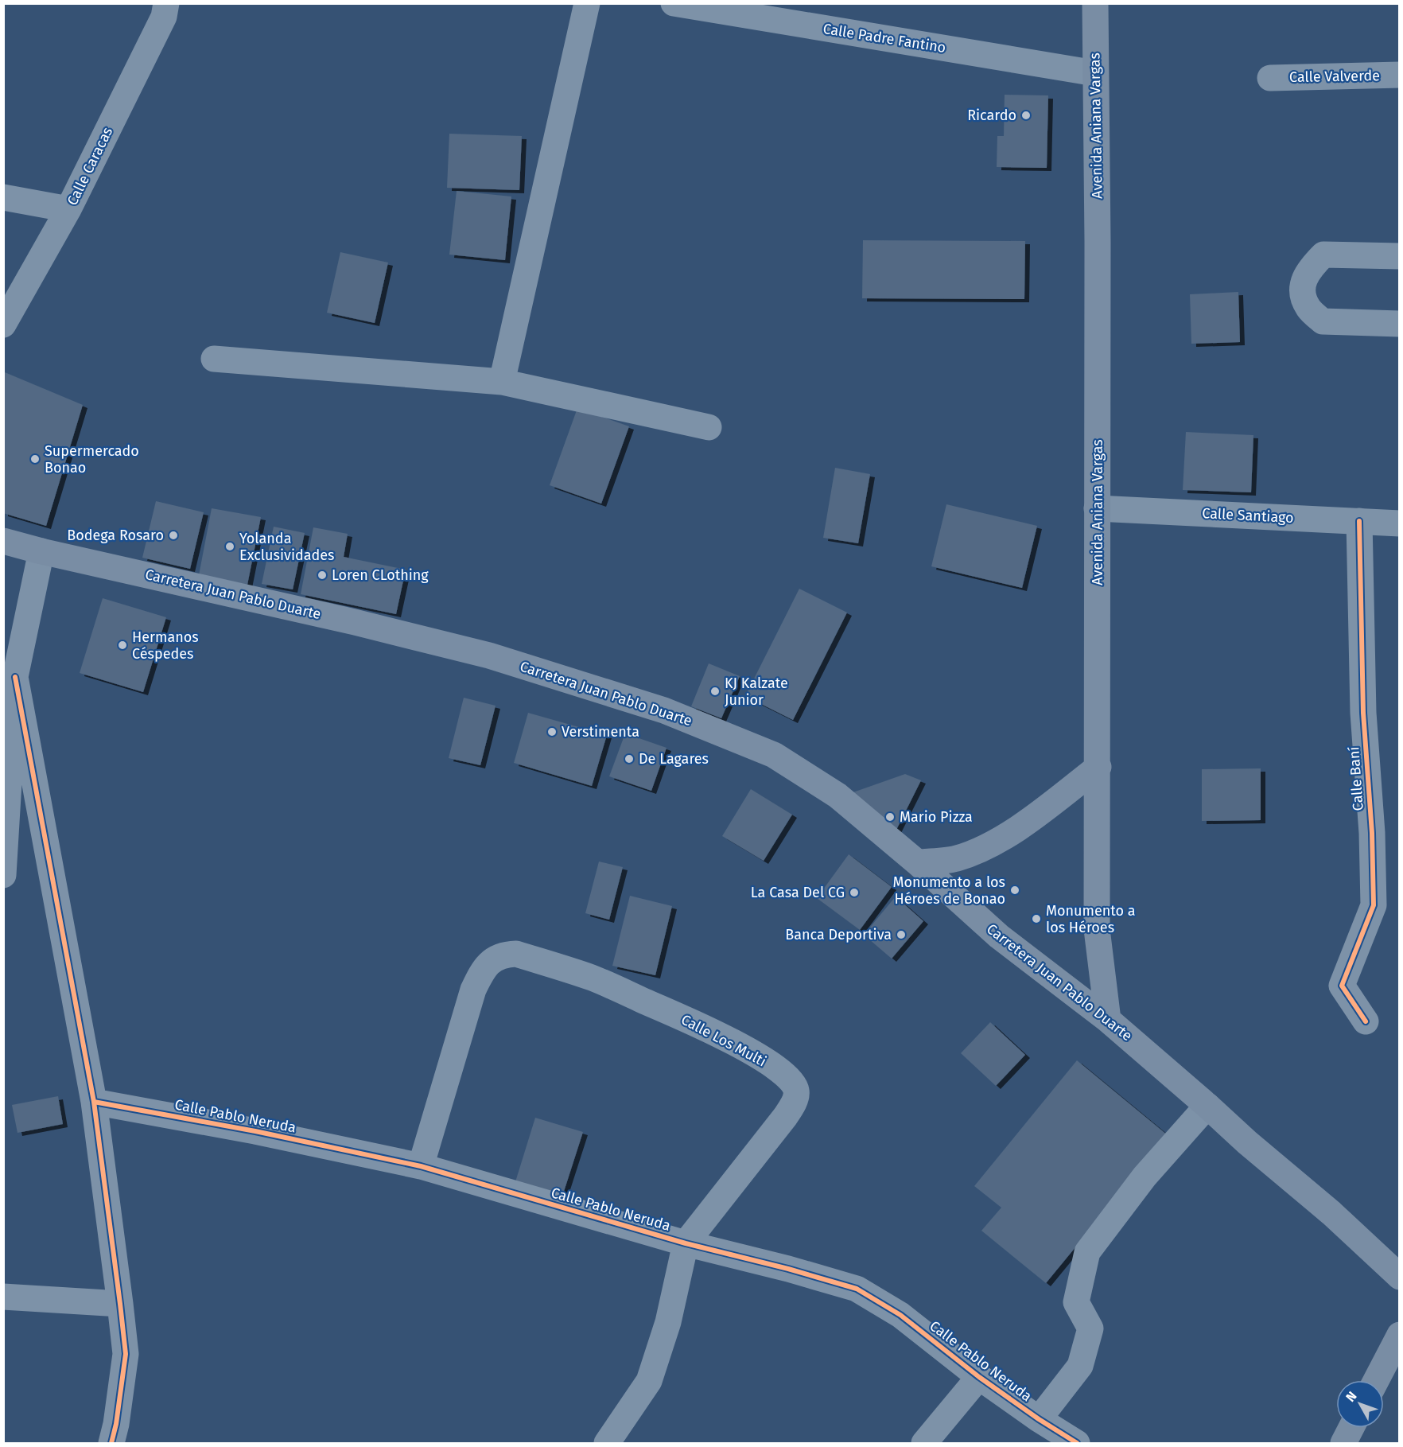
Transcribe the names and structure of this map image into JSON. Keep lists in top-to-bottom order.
{
  "streets": {
    "main road": ["Avenida Aniana Vargas", "Carretera Juan Pablo Duarte"],
    "street": [
      "Calle Padre Fantino",
      "Calle Valverde",
      "Calle Caracas",
      "Calle Santiago",
      "Calle Baní",
      "Calle Los Multi",
      "Calle Pablo Neruda"
    ]
  },
  "crossings": [
    ["Calle Padre Fantino", "Avenida Aniana Vargas"],
    ["Avenida Aniana Vargas", "Calle Santiago"],
    ["Avenida Aniana Vargas", "Carretera Juan Pablo Duarte"],
    ["Calle Santiago", "Calle Baní"],
    ["Calle Los Multi", "Calle Pablo Neruda"]
  ],
  "places": [
    "Ricardo",
    "Supermercado Bonao",
    "Bodega Rosaro",
    "Yolanda Exclusividades",
    "Loren CLothing",
    "Hermanos Céspedes",
    "KJ Kalzate Junior",
    "Verstimenta",
    "De Lagares",
    "Mario Pizza",
    "Monumento a los Héroes de Bonao",
    "La Casa Del CG",
    "Monumento a los Héroes",
    "Banca Deportiva"
  ],
  "north": "top left"
}
